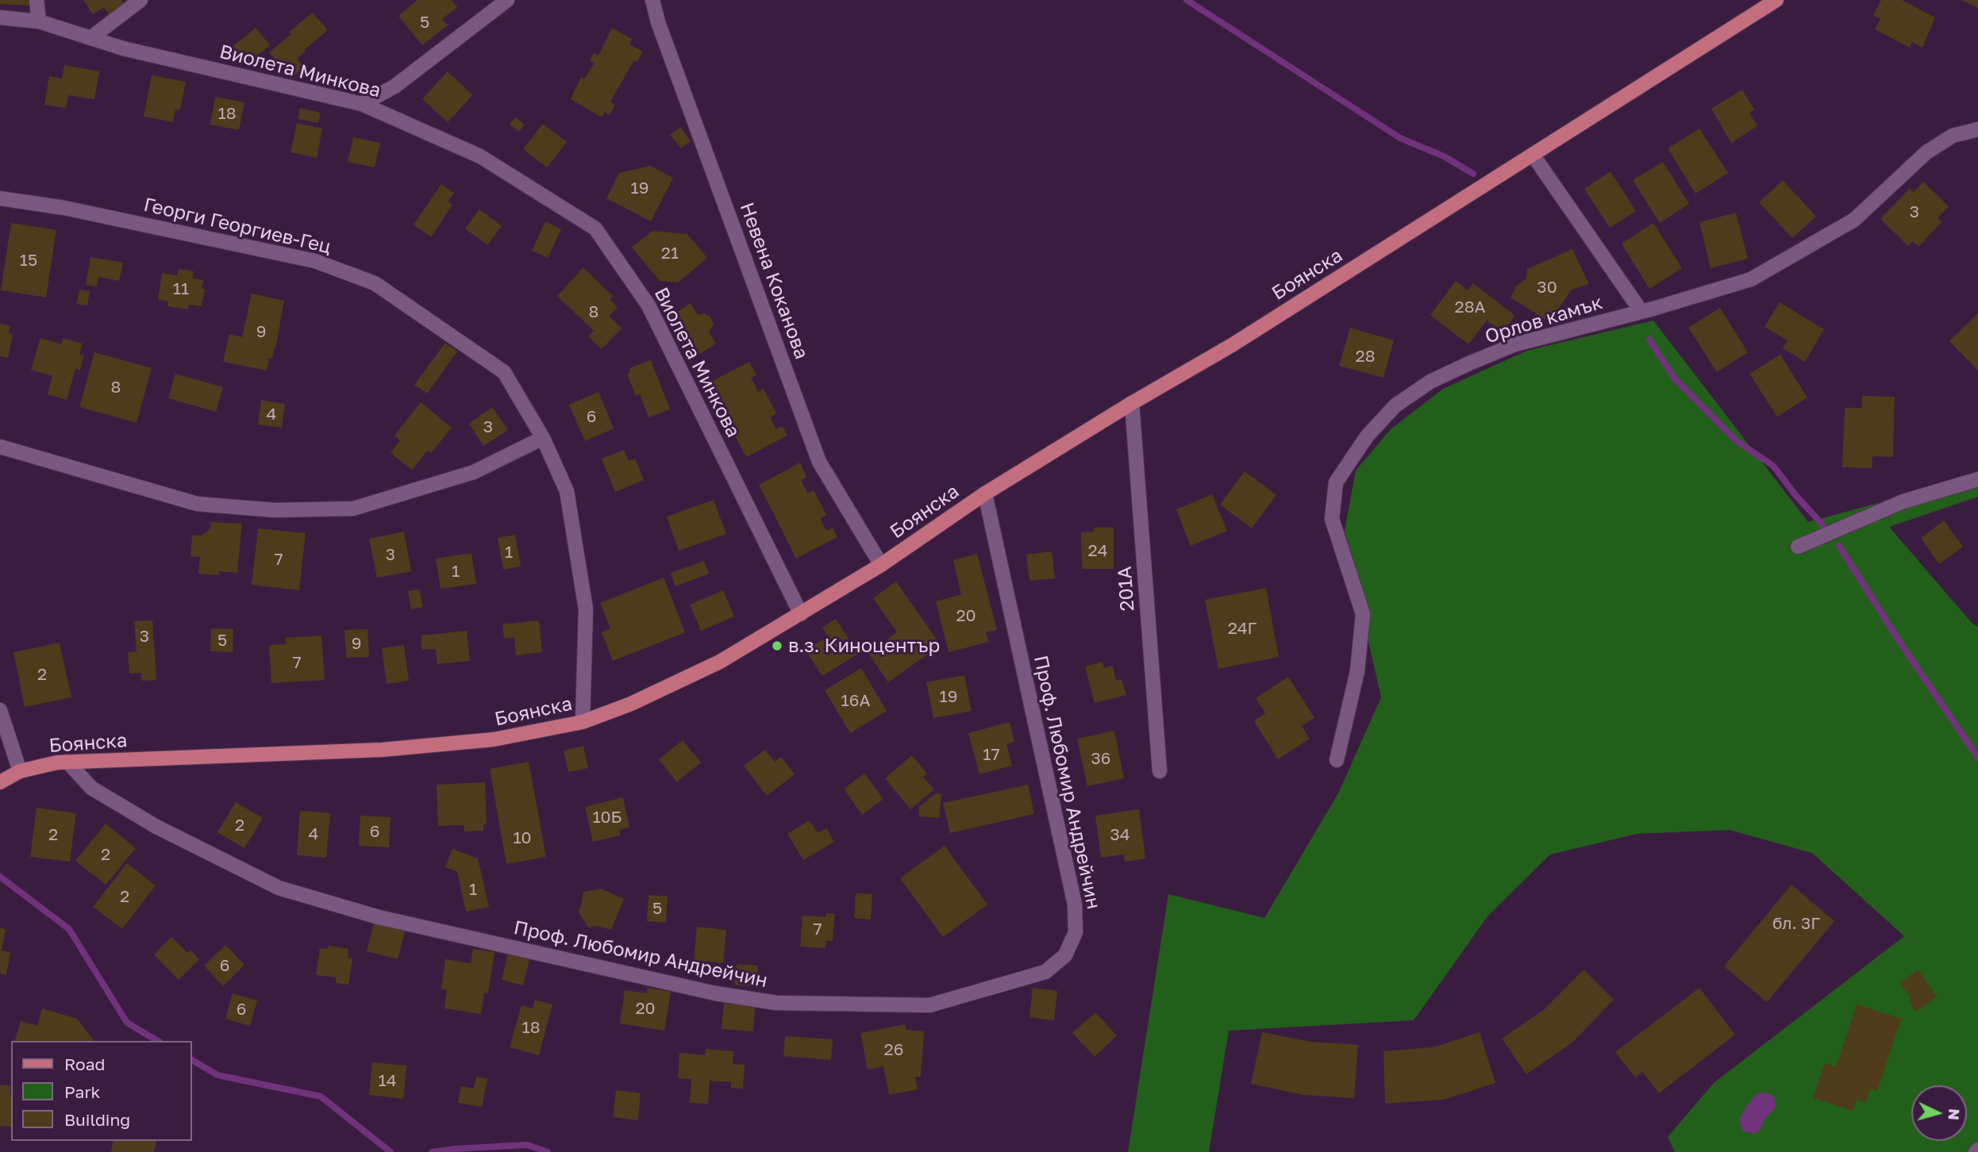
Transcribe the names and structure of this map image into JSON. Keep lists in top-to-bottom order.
{
  "streets": {
    "main road": ["Боянска"],
    "street": [
      "Виолета Минкова",
      "Георги Георгиев-Гец",
      "Невена Коканова",
      "Орлов камък",
      "201А",
      "Проф. Любомир Андрейчин"
    ]
  },
  "crossings": [
    ["Виолета Минкова", "Боянска"],
    ["Георги Георгиев-Гец", "Боянска"],
    ["Боянска", "Невена Коканова"],
    ["Боянска", "201А"],
    ["Боянска", "Проф. Любомир Андрейчин"]
  ],
  "places": ["в.з. Киноцентър"],
  "house_numbers": [
    "5",
    "18",
    "19",
    "3",
    "21",
    "15",
    "30",
    "11",
    "28А",
    "8",
    "9",
    "28",
    "8",
    "4",
    "6",
    "3",
    "24",
    "1",
    "3",
    "7",
    "1",
    "20",
    "24Г",
    "3",
    "5",
    "9",
    "7",
    "2",
    "19",
    "16А",
    "17",
    "36",
    "10Б",
    "2",
    "6",
    "4",
    "2",
    "34",
    "10",
    "2",
    "1",
    "2",
    "5",
    "бл. 3Г",
    "7",
    "6",
    "20",
    "6",
    "18",
    "26",
    "14"
  ],
  "legend": ["Road", "Park", "Building"],
  "north": "right"
}
